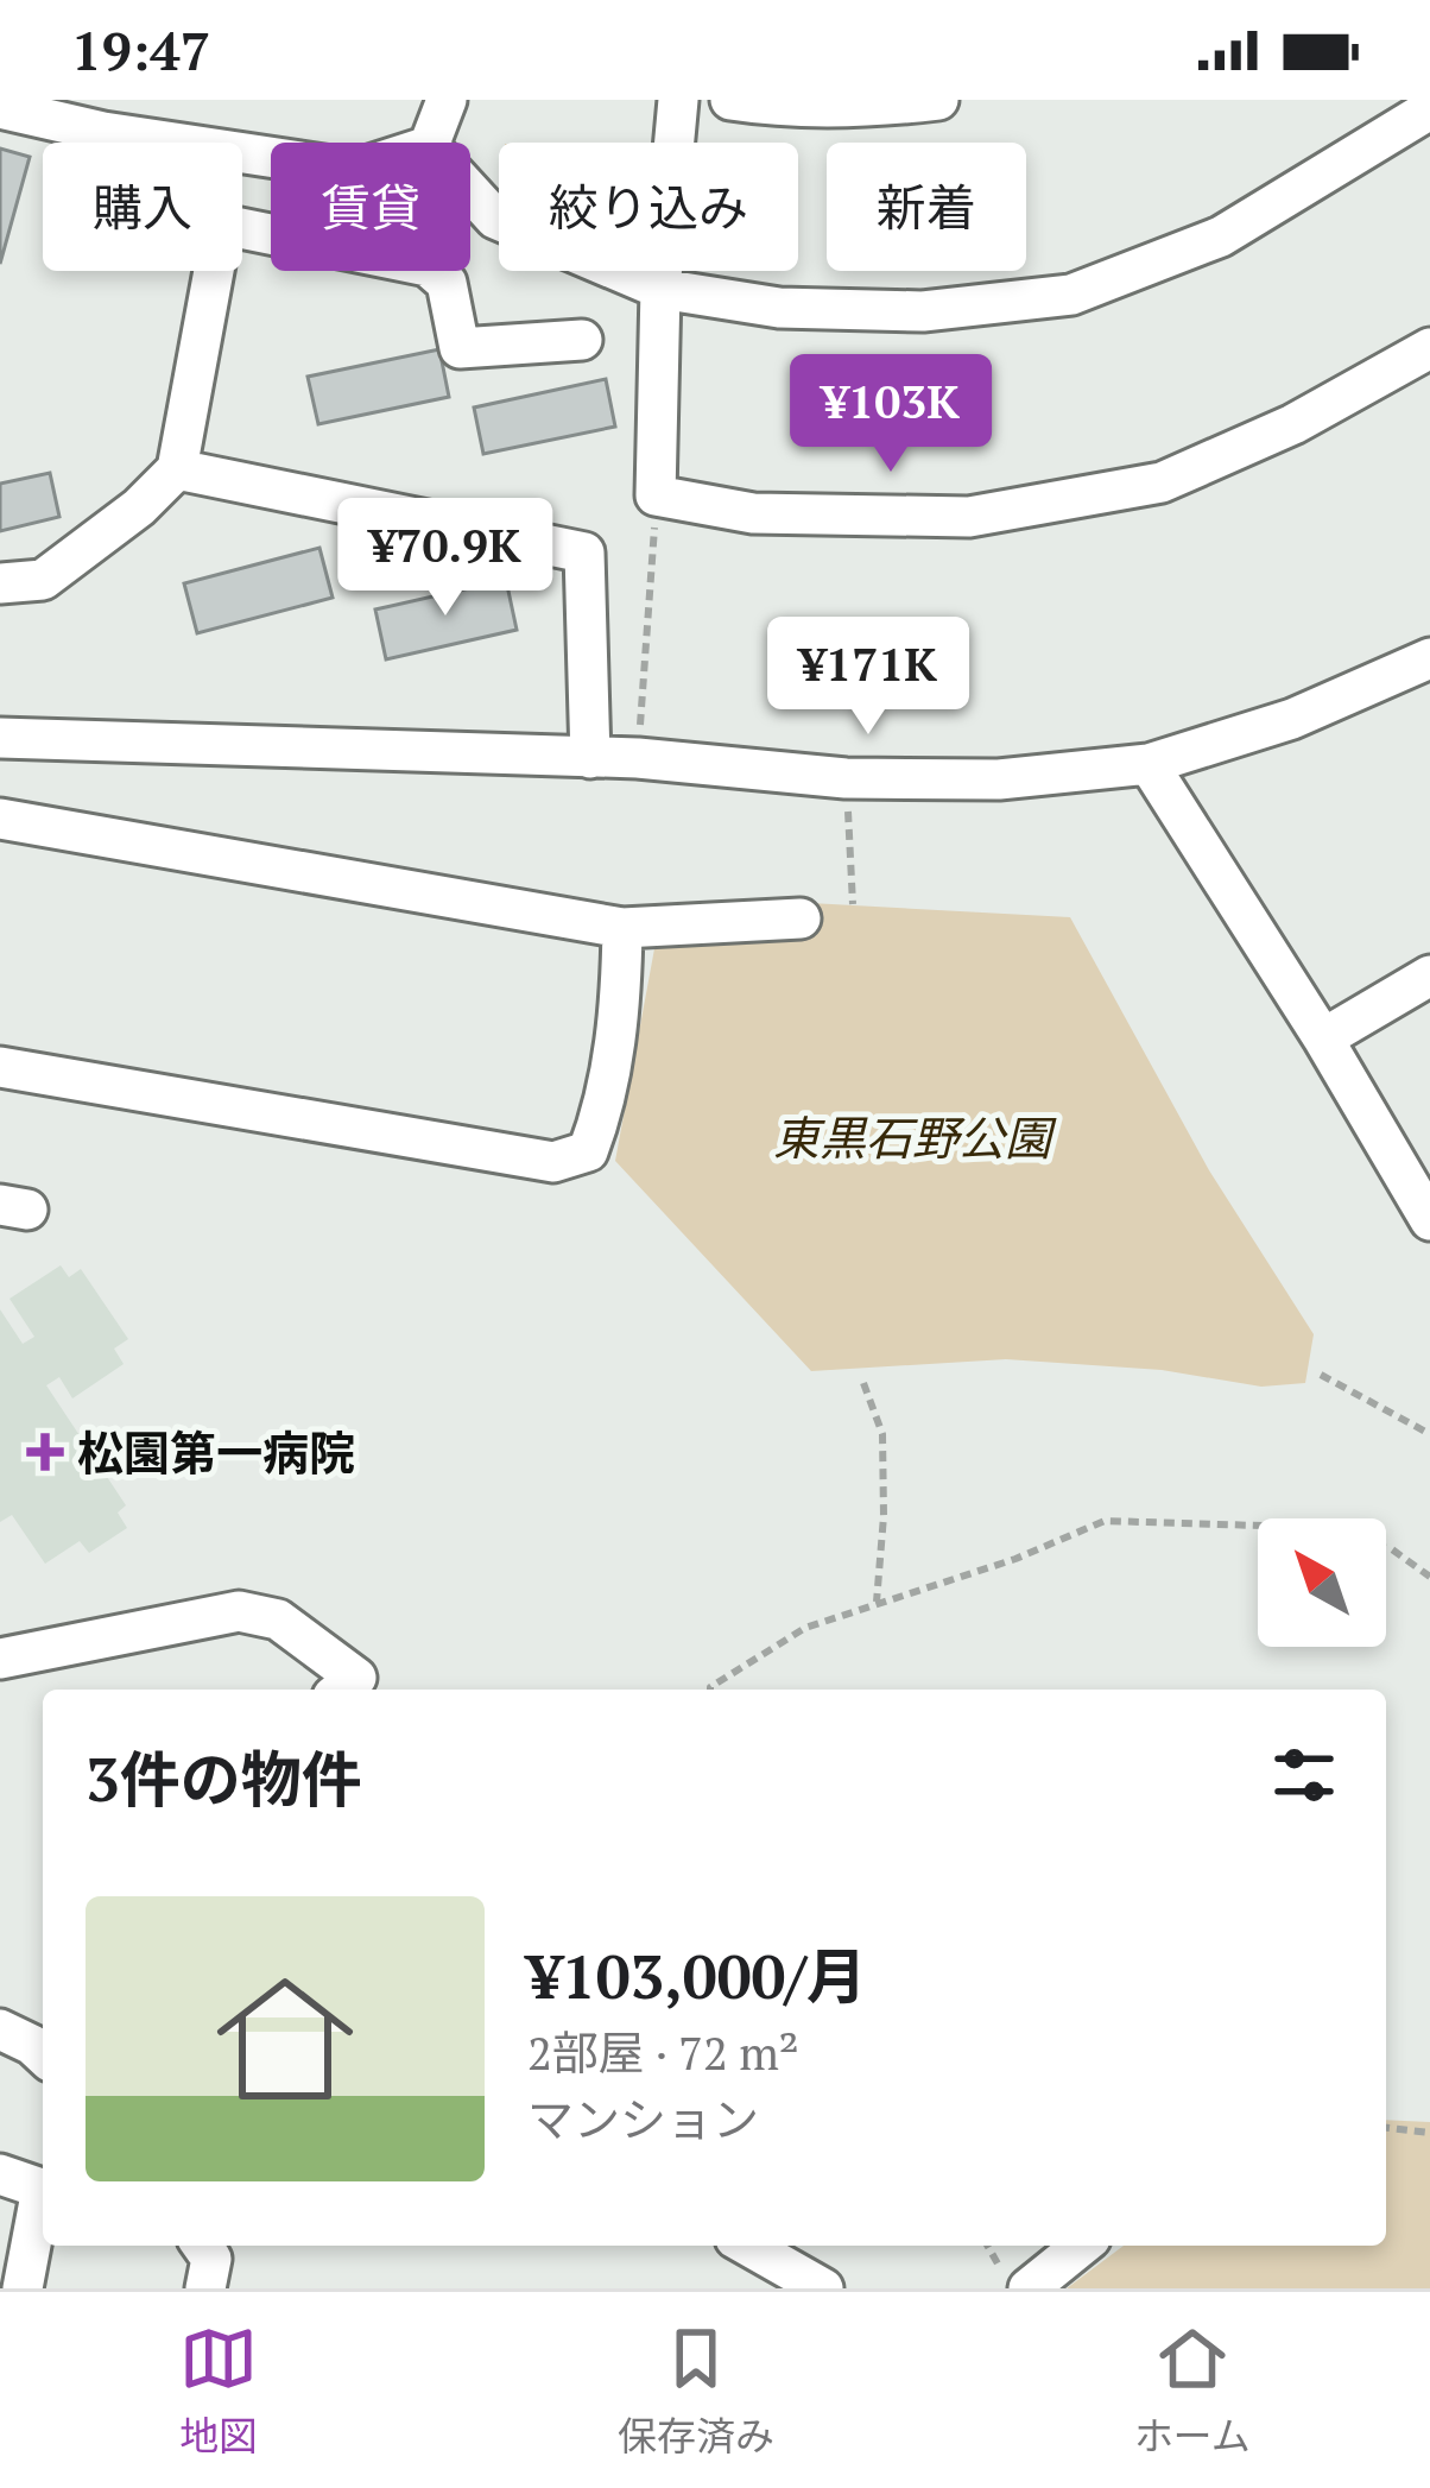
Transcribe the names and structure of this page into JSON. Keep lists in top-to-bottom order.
{
  "parks": ["東黒石野公園"],
  "places": {
    "health": ["松園第一病院"]
  },
  "north": "top left",
  "page": {
    "status": "19:47",
    "chip": [
      "購入",
      "賃貸",
      "絞り込み",
      "新着"
    ],
    "price": ["¥103K", "¥70.9K", "¥171K"],
    "heading": "3件の物件",
    "list": [
      {
        "name": "¥103,000/月",
        "note": "2部屋 · 72 m² · マンション"
      }
    ],
    "tabs": ["地図", "保存済み", "ホーム"]
  }
}
